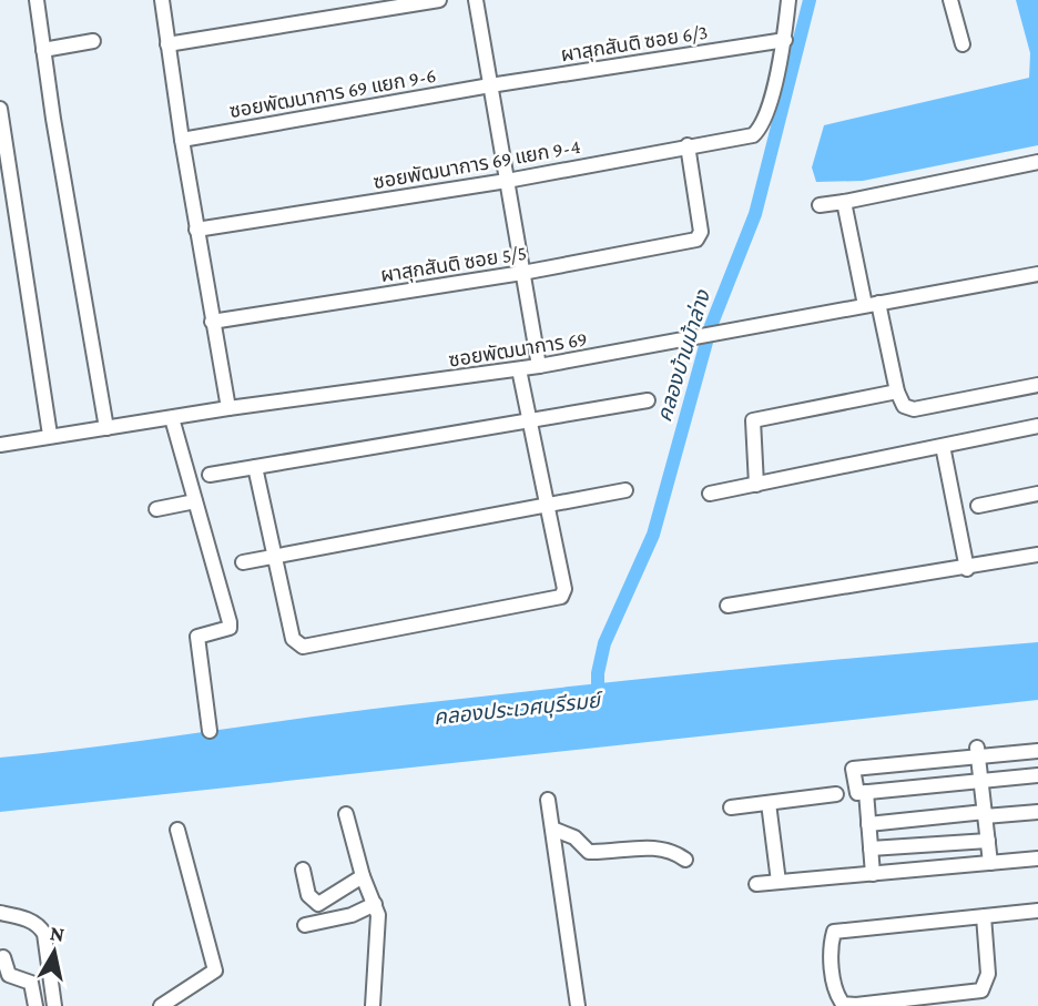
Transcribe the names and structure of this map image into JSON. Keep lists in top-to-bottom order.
{
  "streets": {
    "street": [
      "ผาสุกสันติ ซอย 6/3",
      "ซอยพัฒนาการ 69 แยก 9-6",
      "ซอยพัฒนาการ 69 แยก 9-4",
      "ผาสุกสันติ ซอย 5/5",
      "ซอยพัฒนาการ 69"
    ]
  },
  "crossings": [
    ["ผาสุกสันติ ซอย 6/3", "ซอยพัฒนาการ 69 แยก 9-6"],
    ["ผาสุกสันติ ซอย 6/3", "ซอยพัฒนาการ 69 แยก 9-4"],
    ["ซอยพัฒนาการ 69 แยก 9-4", "ผาสุกสันติ ซอย 5/5"]
  ],
  "water": ["คลองบ้านม้าล่าง", "คลองประเวศบุรีรมย์"],
  "north": "top"
}
